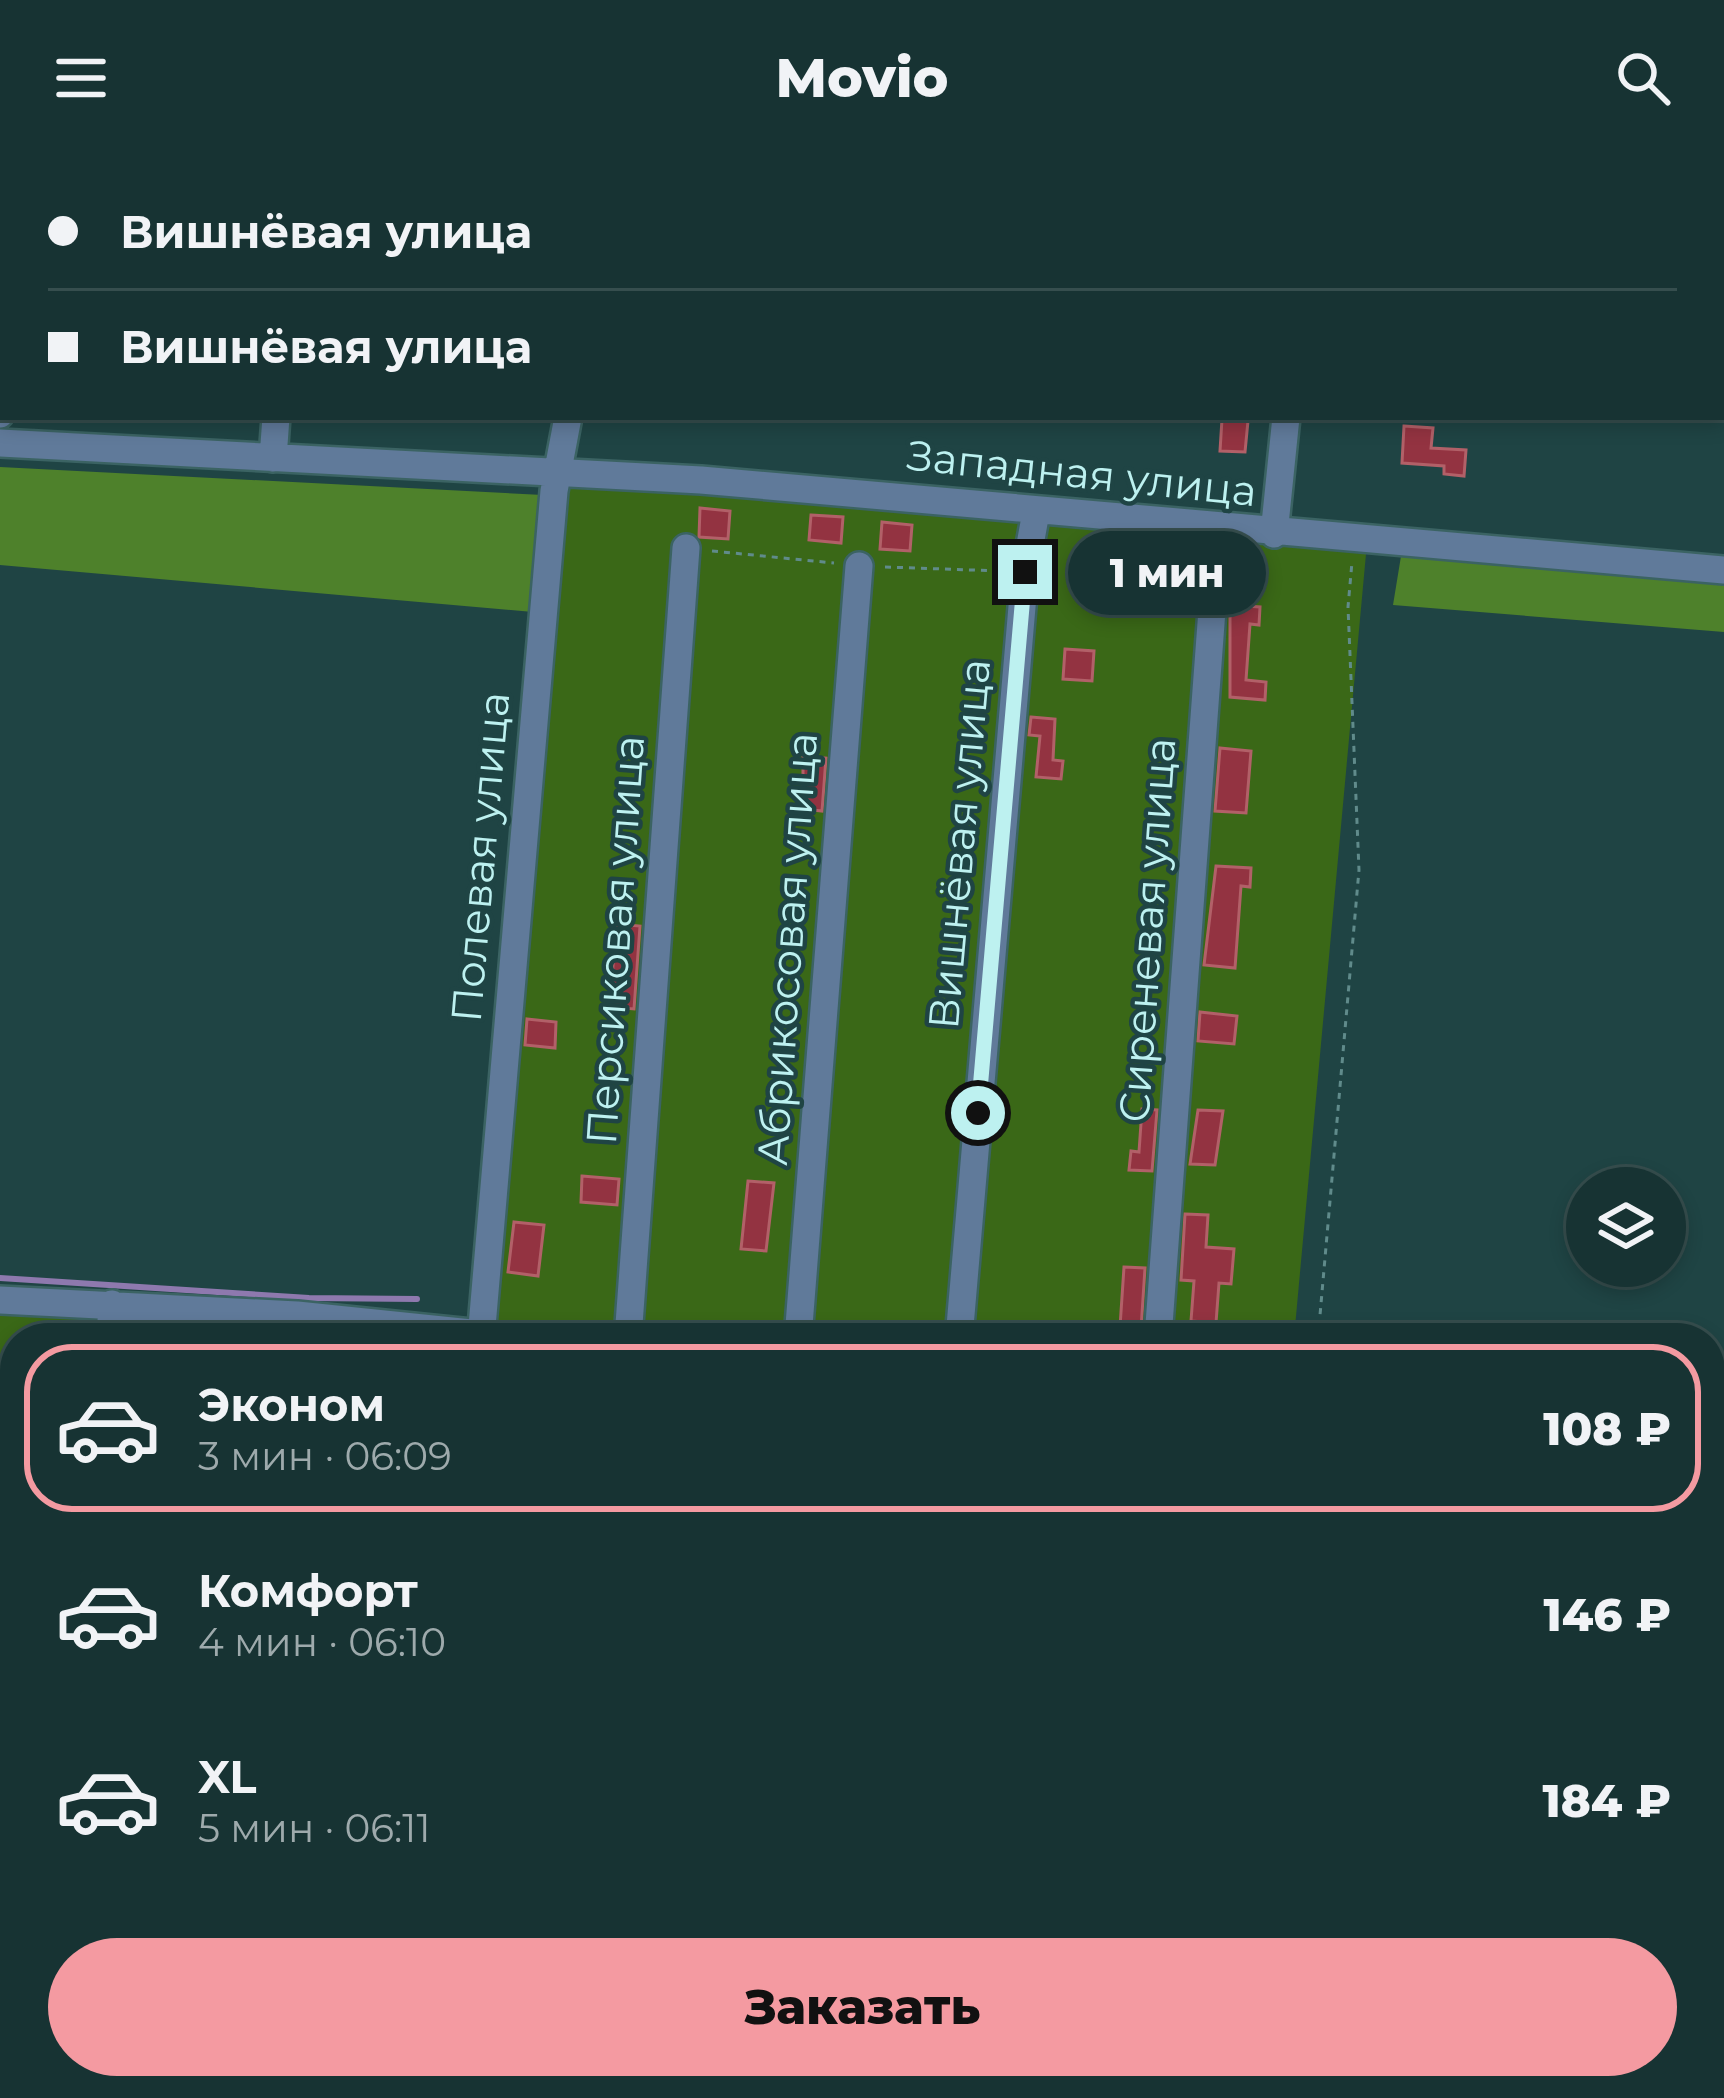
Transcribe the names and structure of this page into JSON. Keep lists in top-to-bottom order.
{
  "streets": {
    "street": [
      "Западная улица",
      "Вишнёвая улица",
      "Полевая улица",
      "Сиреневая улица",
      "Персиковая улица",
      "Абрикосовая улица"
    ]
  },
  "crossings": [
    ["Западная улица", "Вишнёвая улица"],
    ["Западная улица", "Полевая улица"],
    ["Западная улица", "Сиреневая улица"]
  ],
  "page": {
    "header": "Movio",
    "banner": ["Вишнёвая улица", "Вишнёвая улица"],
    "bubble": "1 мин",
    "list": [
      {
        "name": "Эконом",
        "note": "3 мин · 06:09",
        "value": "108 ₽"
      },
      {
        "name": "Комфорт",
        "note": "4 мин · 06:10",
        "value": "146 ₽"
      },
      {
        "name": "XL",
        "note": "5 мин · 06:11",
        "value": "184 ₽"
      }
    ],
    "buttons": "Заказать"
  }
}
